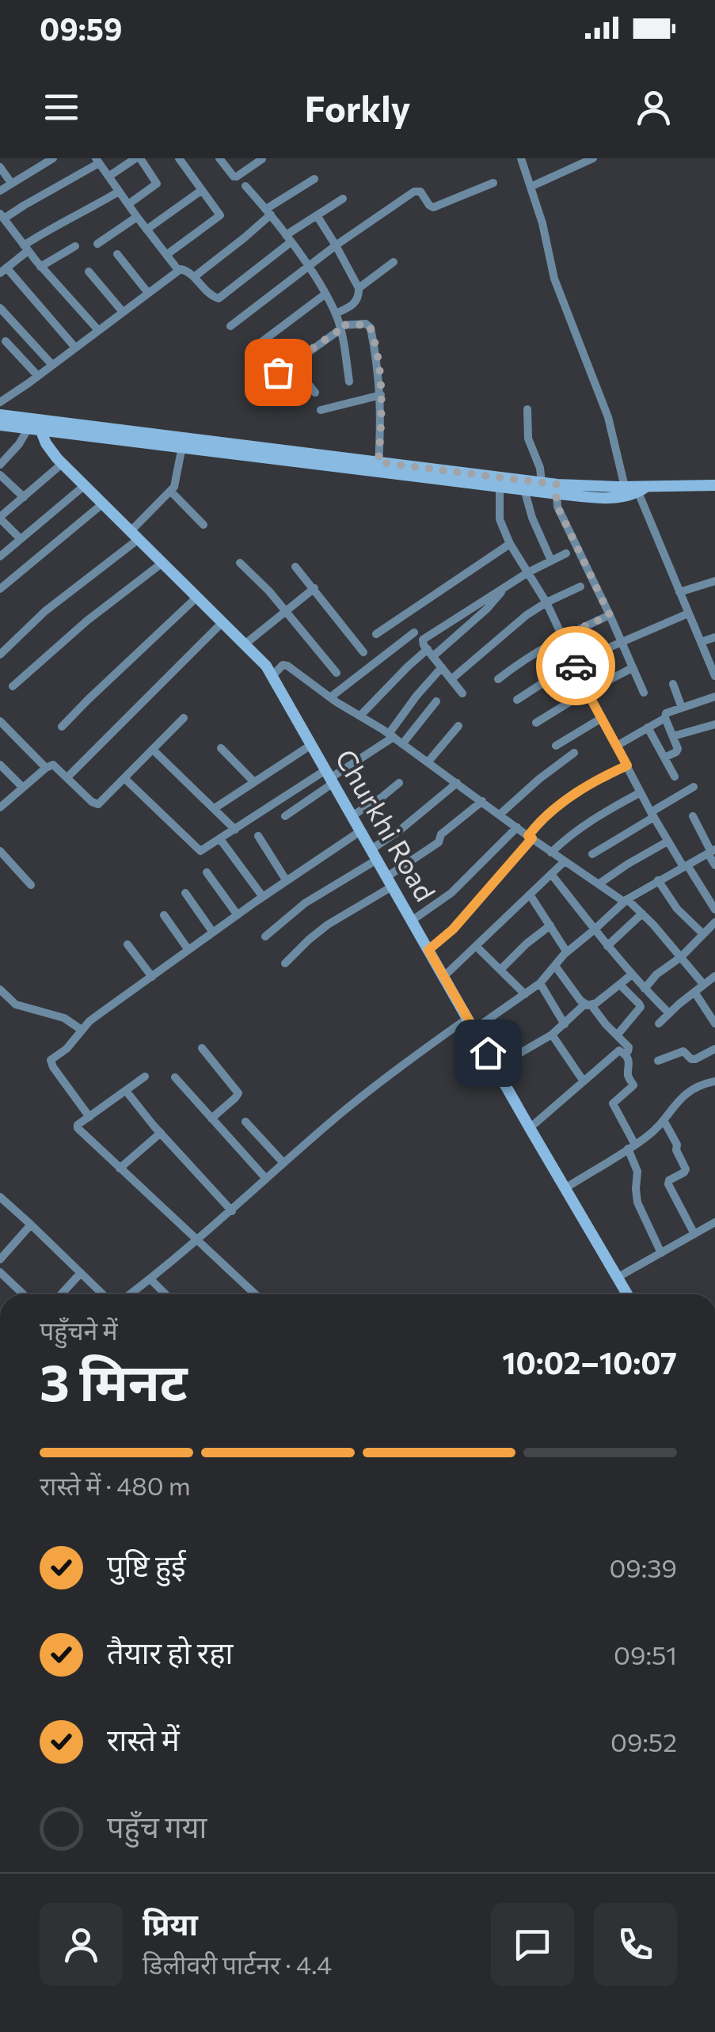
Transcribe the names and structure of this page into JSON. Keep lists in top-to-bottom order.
{
  "streets": {
    "street": ["Churkhi Road"]
  },
  "page": {
    "status": "09:59",
    "header": "Forkly",
    "heading": ["3 मिनट", "पहुँचने में", "10:02–10:07"],
    "panel": ["प्रिया", "डिलीवरी पार्टनर · 4.4"],
    "bar": "रास्ते में · 480 m",
    "list": [
      ["पुष्टि हुई", "09:39"],
      ["तैयार हो रहा", "09:51"],
      ["रास्ते में", "09:52"],
      "पहुँच गया"
    ]
  }
}
